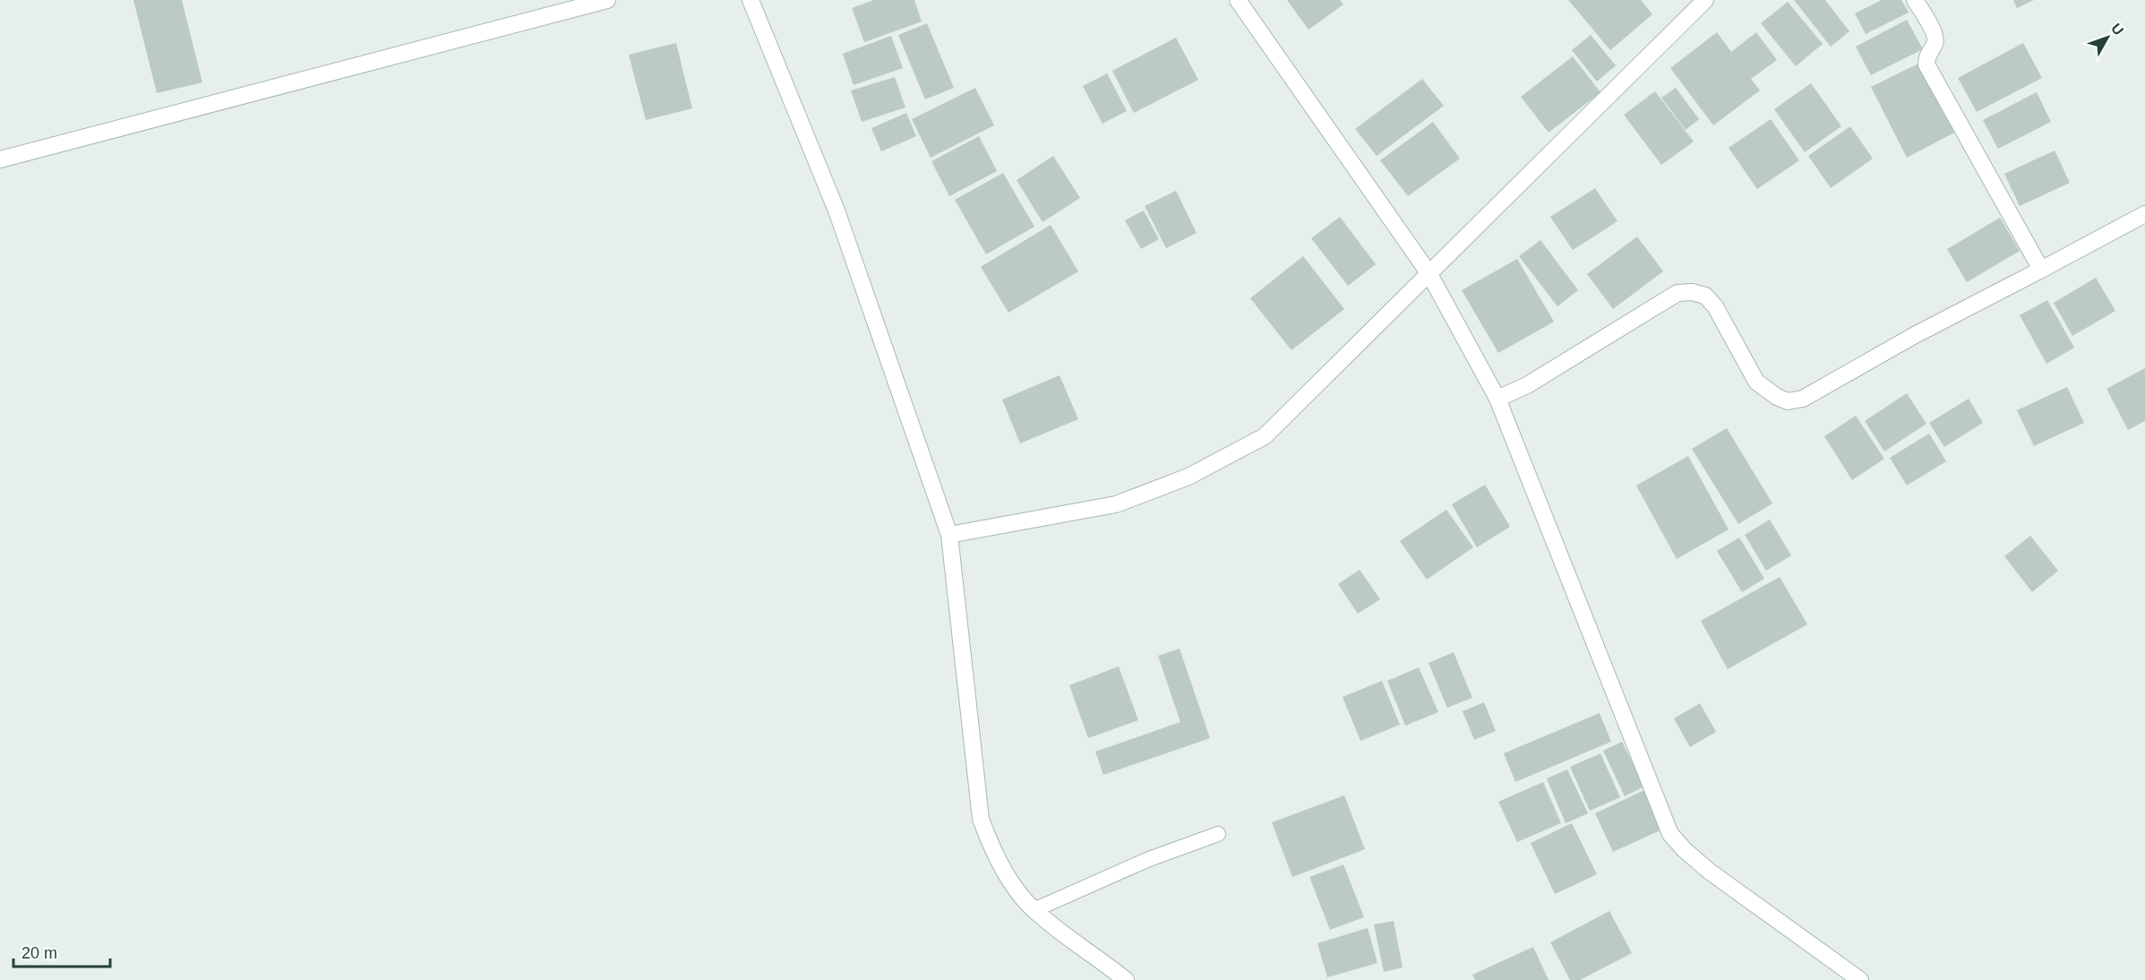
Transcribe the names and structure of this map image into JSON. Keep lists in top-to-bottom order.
{
  "scale_bar": "20 m",
  "north": "top right"
}
